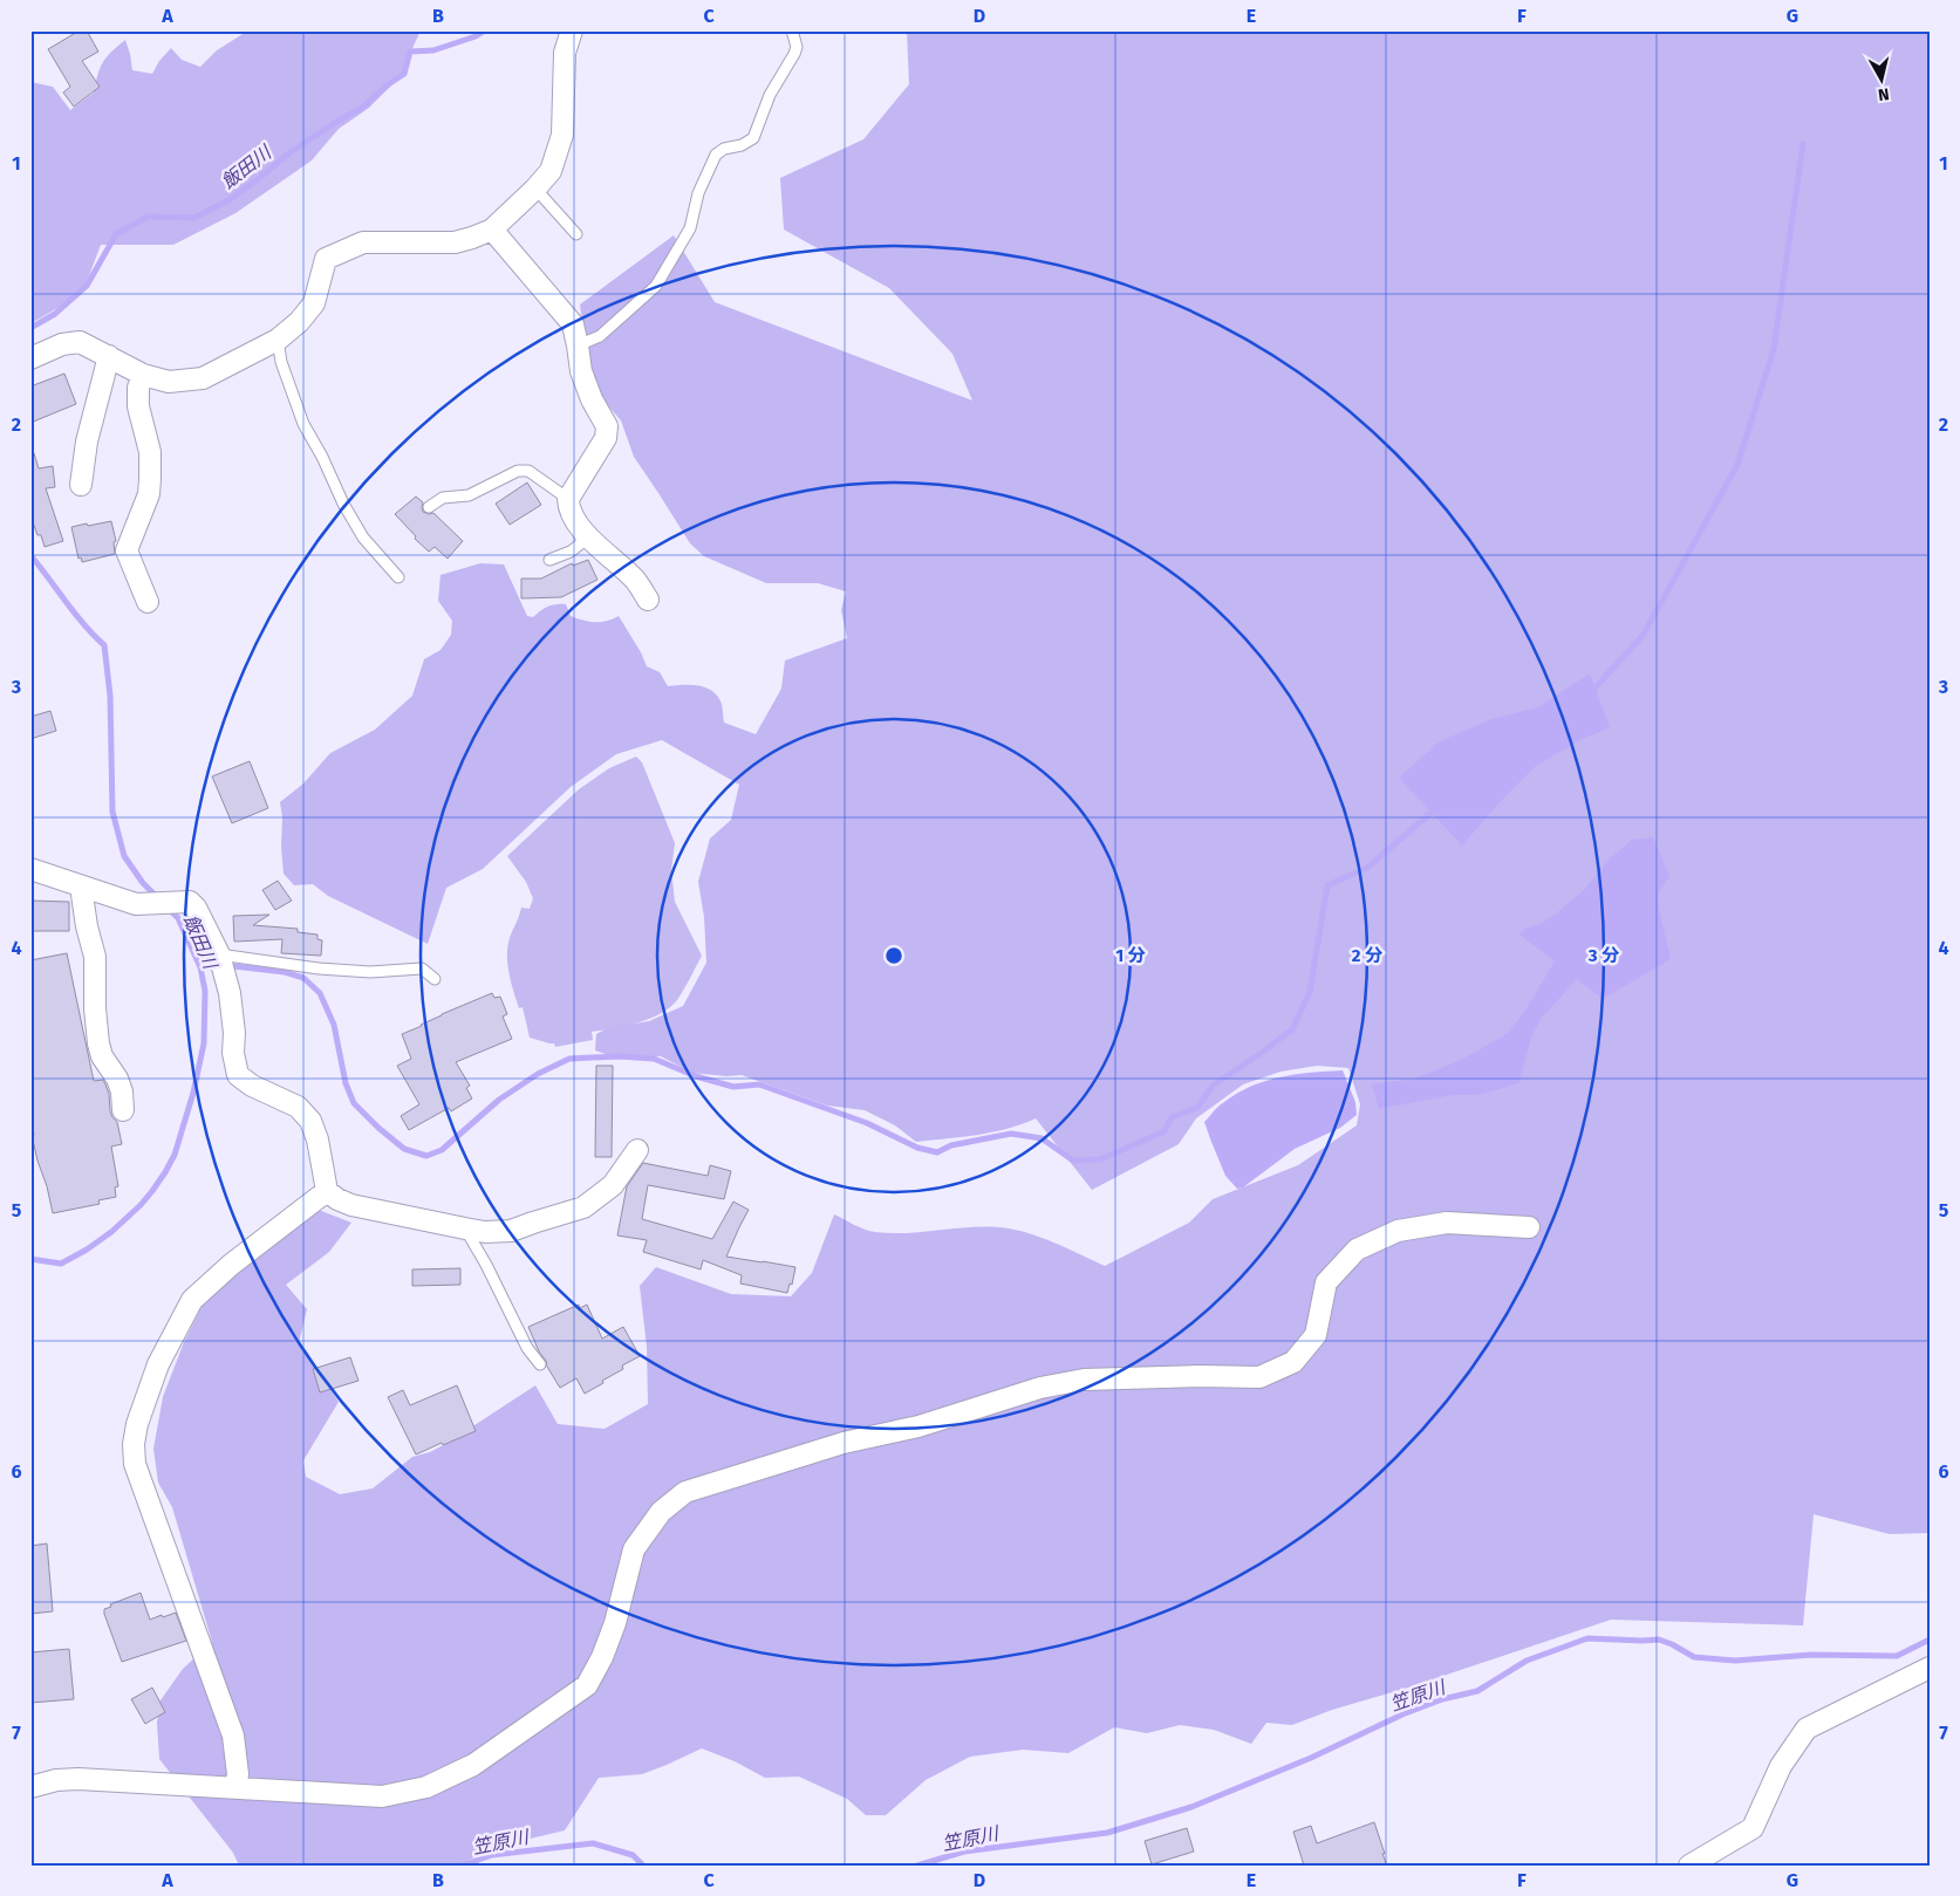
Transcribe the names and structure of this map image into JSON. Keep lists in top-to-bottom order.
{
  "water": ["飯田川", "笠原川"],
  "north": "bottom",
  "grid": {
    "columns": [
      "A",
      "B",
      "C",
      "D",
      "E",
      "F",
      "G"
    ],
    "rows": [
      "1",
      "2",
      "3",
      "4",
      "5",
      "6",
      "7"
    ]
  },
  "rings": ["1 分", "2 分", "3 分"]
}
